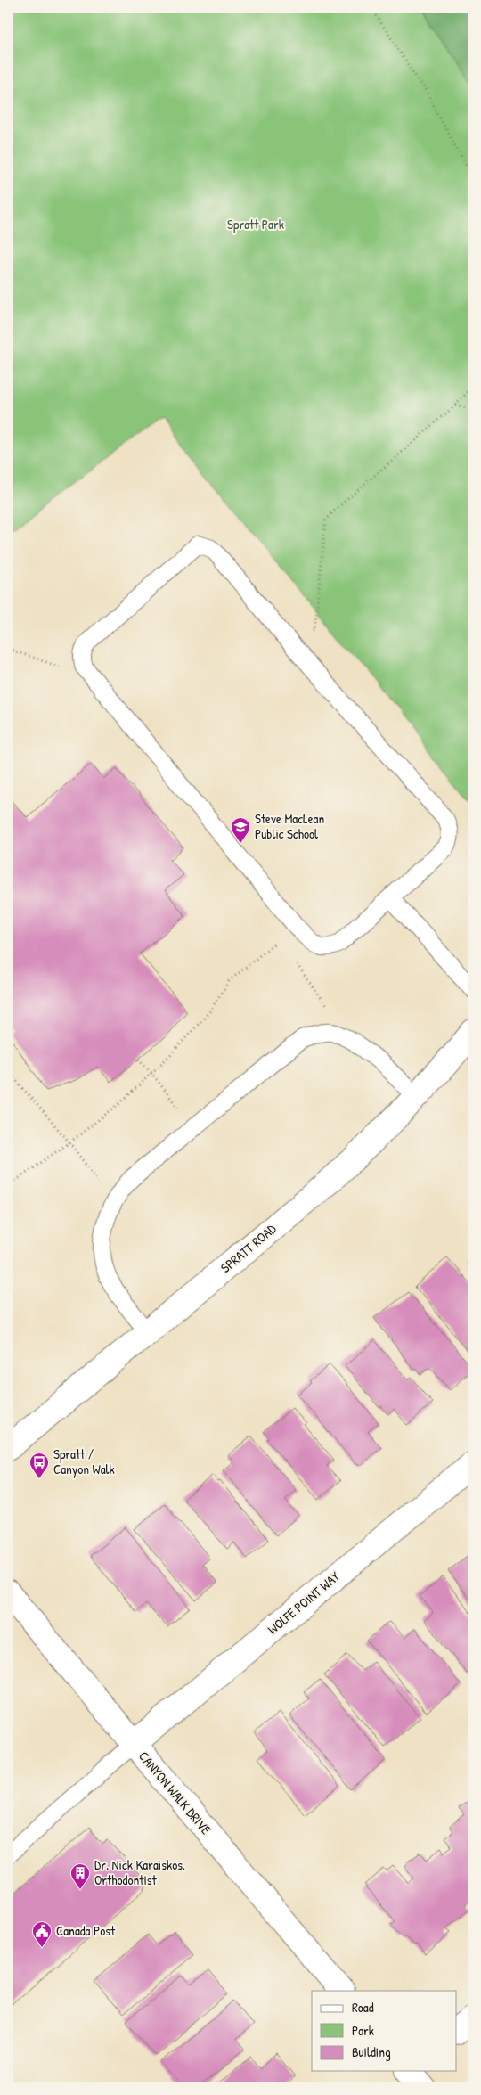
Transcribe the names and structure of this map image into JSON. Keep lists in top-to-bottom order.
{
  "streets": {
    "street": ["SPRATT ROAD", "WOLFE POINT WAY", "CANYON WALK DRIVE"]
  },
  "crossings": [
    ["WOLFE POINT WAY", "CANYON WALK DRIVE"]
  ],
  "parks": ["Spratt Park"],
  "places": {
    "school or university": ["Steve MacLean Public School"],
    "bus stop": ["Spratt / Canyon Walk"],
    "building": ["Dr. Nick Karaiskos, Orthodontist"],
    "public building": ["Canada Post"]
  },
  "legend": ["Road", "Park", "Building"]
}
